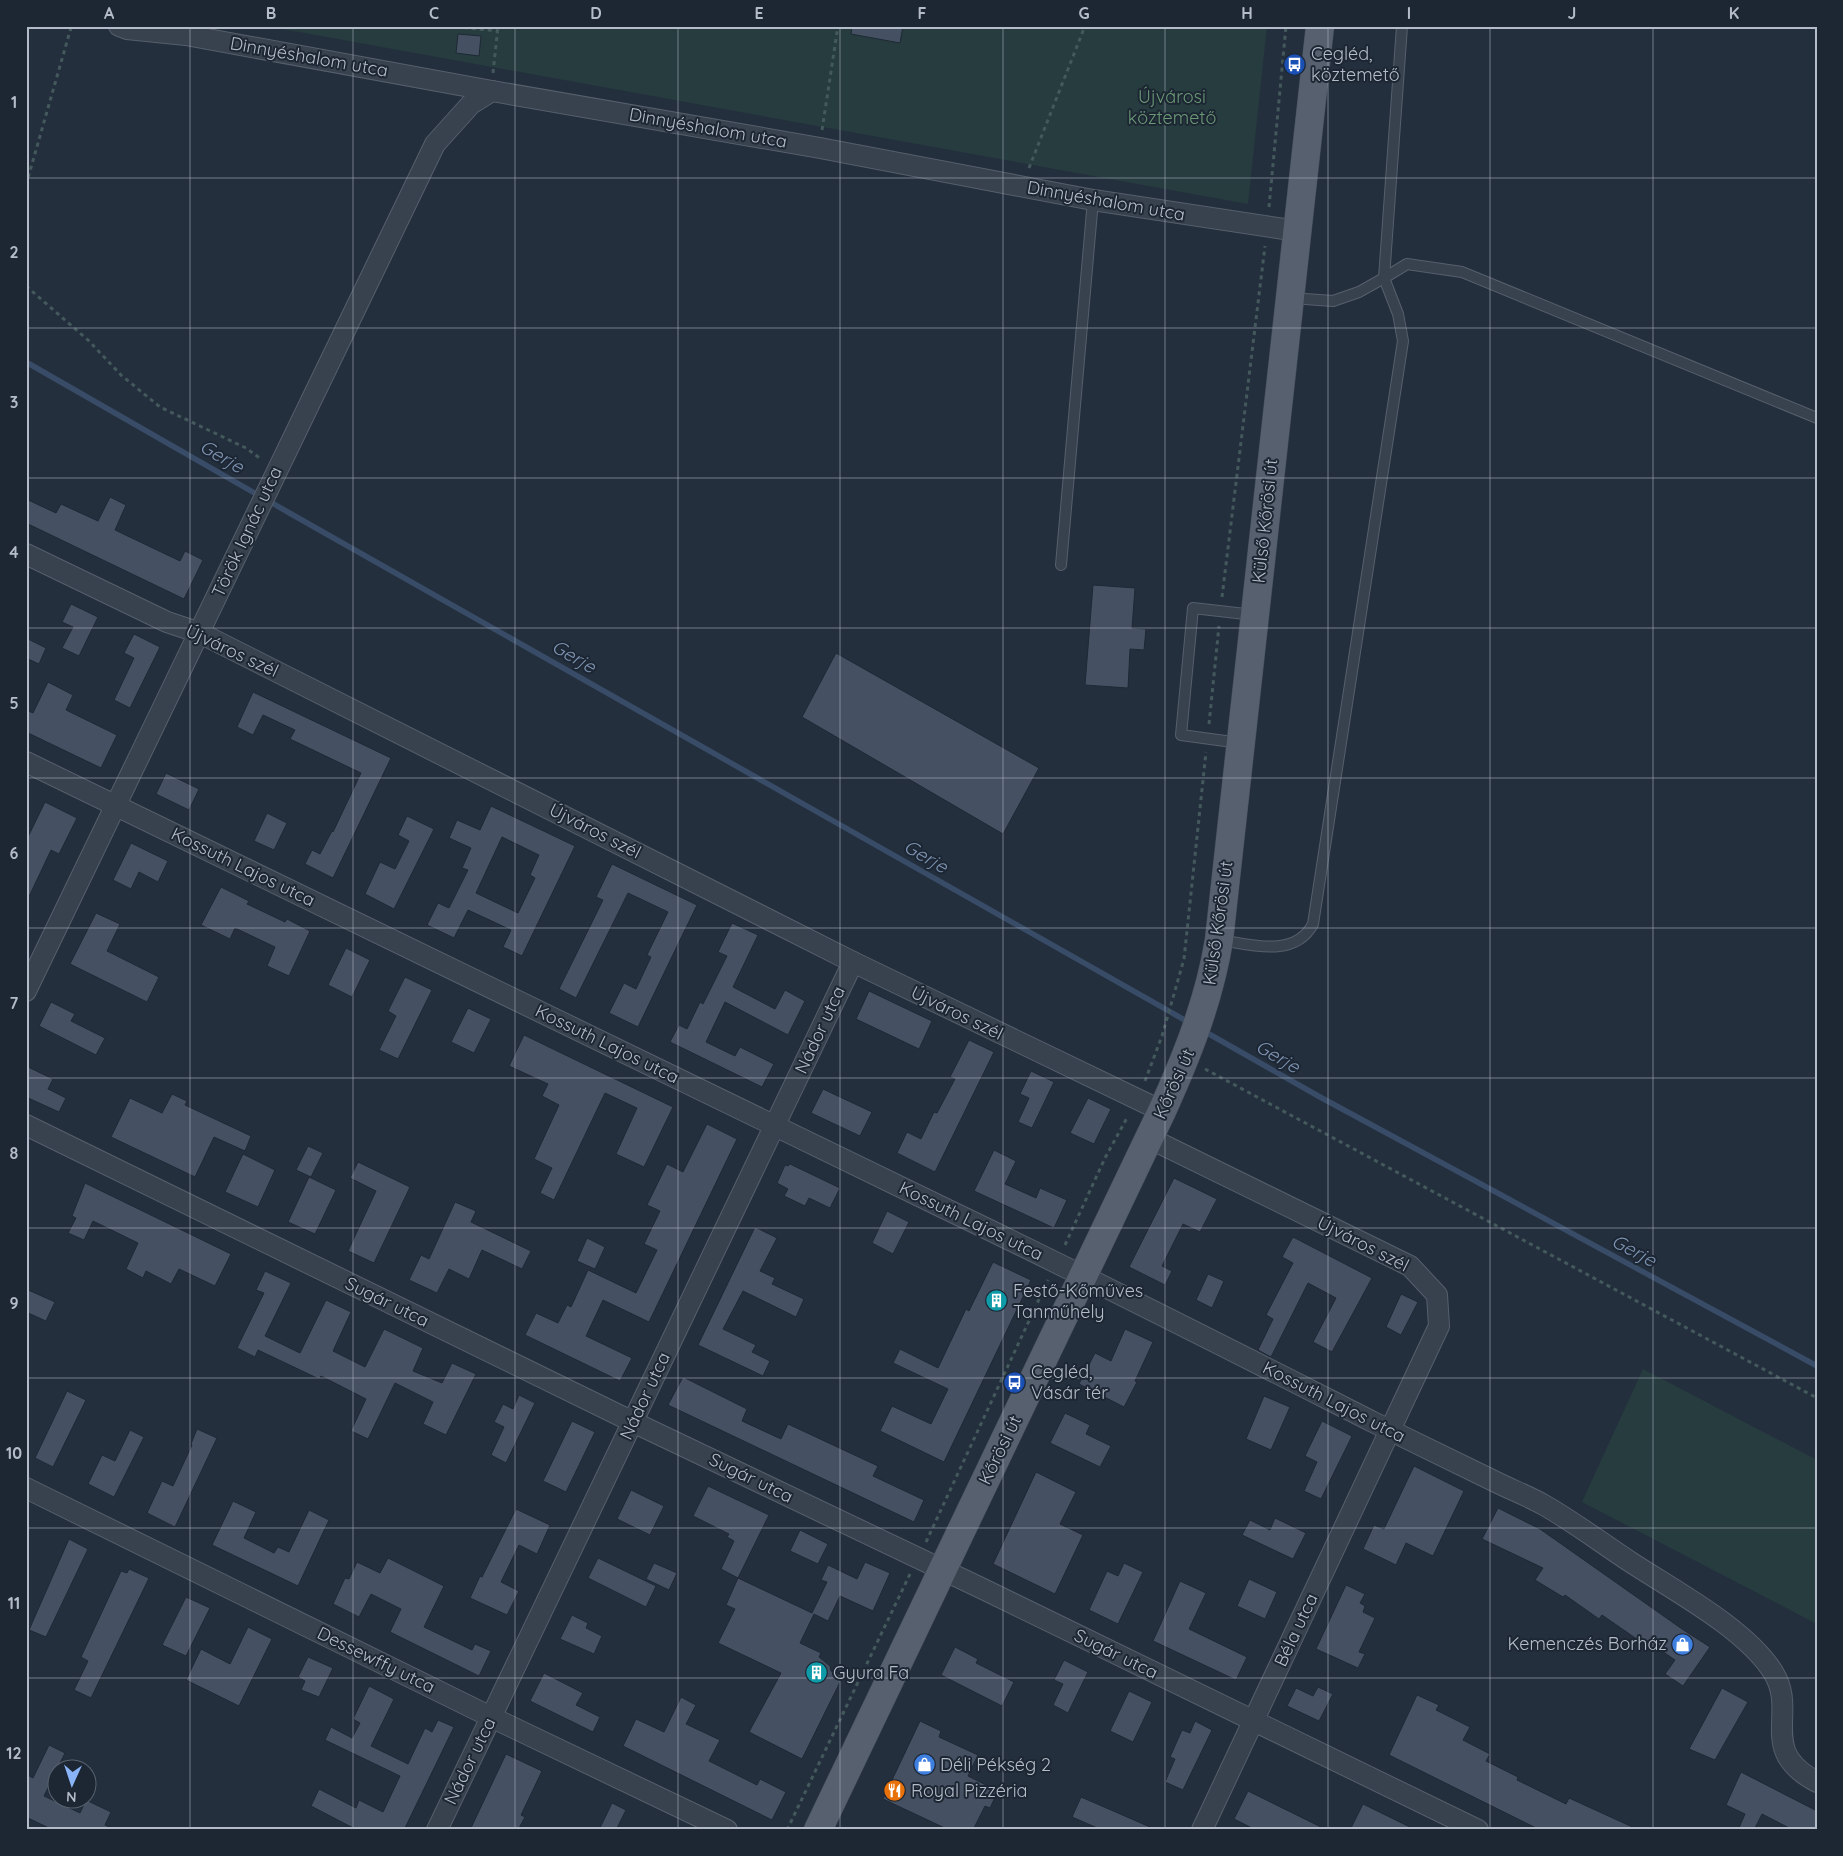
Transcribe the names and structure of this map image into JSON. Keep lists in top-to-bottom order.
{
  "streets": {
    "main road": ["Külső Kőrösi út", "Kőrösi út"],
    "street": [
      "Dinnyéshalom utca",
      "Török Ignác utca",
      "Újváros szél",
      "Kossuth Lajos utca",
      "Nádor utca",
      "Sugár utca",
      "Béla utca",
      "Dessewffy utca"
    ]
  },
  "crossings": [
    ["Dinnyéshalom utca", "Külső Kőrösi út"],
    ["Dinnyéshalom utca", "Török Ignác utca"],
    ["Külső Kőrösi út", "Kőrösi út"],
    ["Török Ignác utca", "Újváros szél"],
    ["Török Ignác utca", "Kossuth Lajos utca"],
    ["Újváros szél", "Kossuth Lajos utca"],
    ["Újváros szél", "Nádor utca"],
    ["Újváros szél", "Kőrösi út"],
    ["Újváros szél", "Béla utca"],
    ["Kossuth Lajos utca", "Nádor utca"],
    ["Kossuth Lajos utca", "Kőrösi út"],
    ["Kossuth Lajos utca", "Béla utca"],
    ["Nádor utca", "Sugár utca"],
    ["Nádor utca", "Dessewffy utca"],
    ["Kőrösi út", "Sugár utca"],
    ["Sugár utca", "Béla utca"]
  ],
  "water": ["Gerje"],
  "parks": ["Újvárosi köztemető"],
  "places": {
    "bus stop": ["Cegléd, köztemető", "Cegléd, Vásár tér"],
    "building": ["Festő-Kőműves Tanműhely", "Gyura Fa"],
    "shop": ["Kemenczés Borház", "Déli Pékség 2"],
    "restaurant": ["Royal Pizzéria"]
  },
  "north": "bottom",
  "grid": {
    "columns": [
      "A",
      "B",
      "C",
      "D",
      "E",
      "F",
      "G",
      "H",
      "I",
      "J",
      "K"
    ],
    "rows": [
      "1",
      "2",
      "3",
      "4",
      "5",
      "6",
      "7",
      "8",
      "9",
      "10",
      "11",
      "12"
    ]
  }
}
